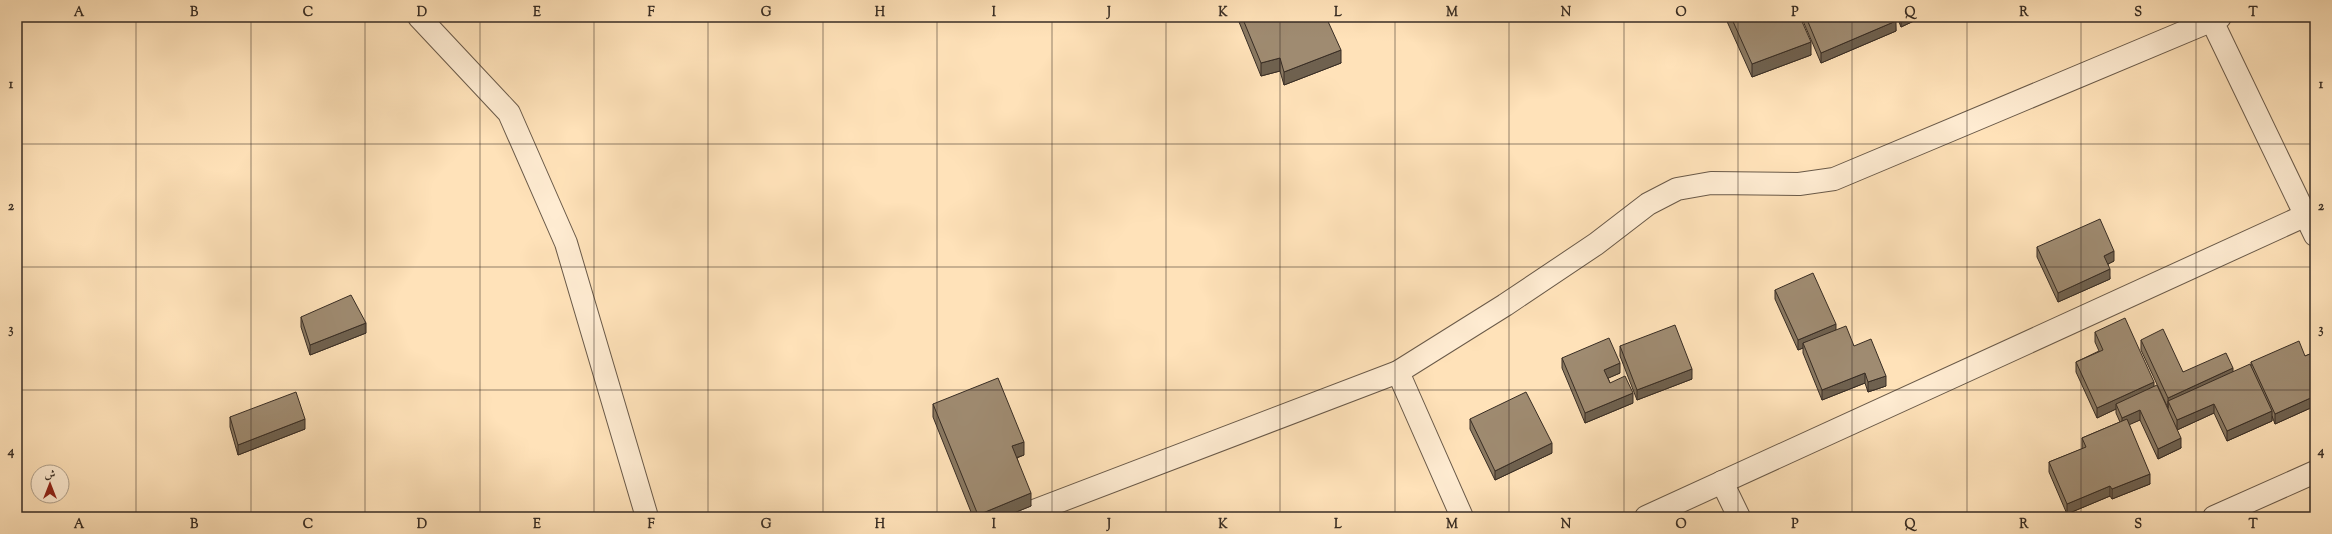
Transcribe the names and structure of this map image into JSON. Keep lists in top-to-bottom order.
{
  "north": "top",
  "grid": {
    "columns": [
      "A",
      "B",
      "C",
      "D",
      "E",
      "F",
      "G",
      "H",
      "I",
      "J",
      "K",
      "L",
      "M",
      "N",
      "O",
      "P",
      "Q",
      "R",
      "S",
      "T"
    ],
    "rows": [
      "1",
      "2",
      "3",
      "4"
    ]
  }
}
